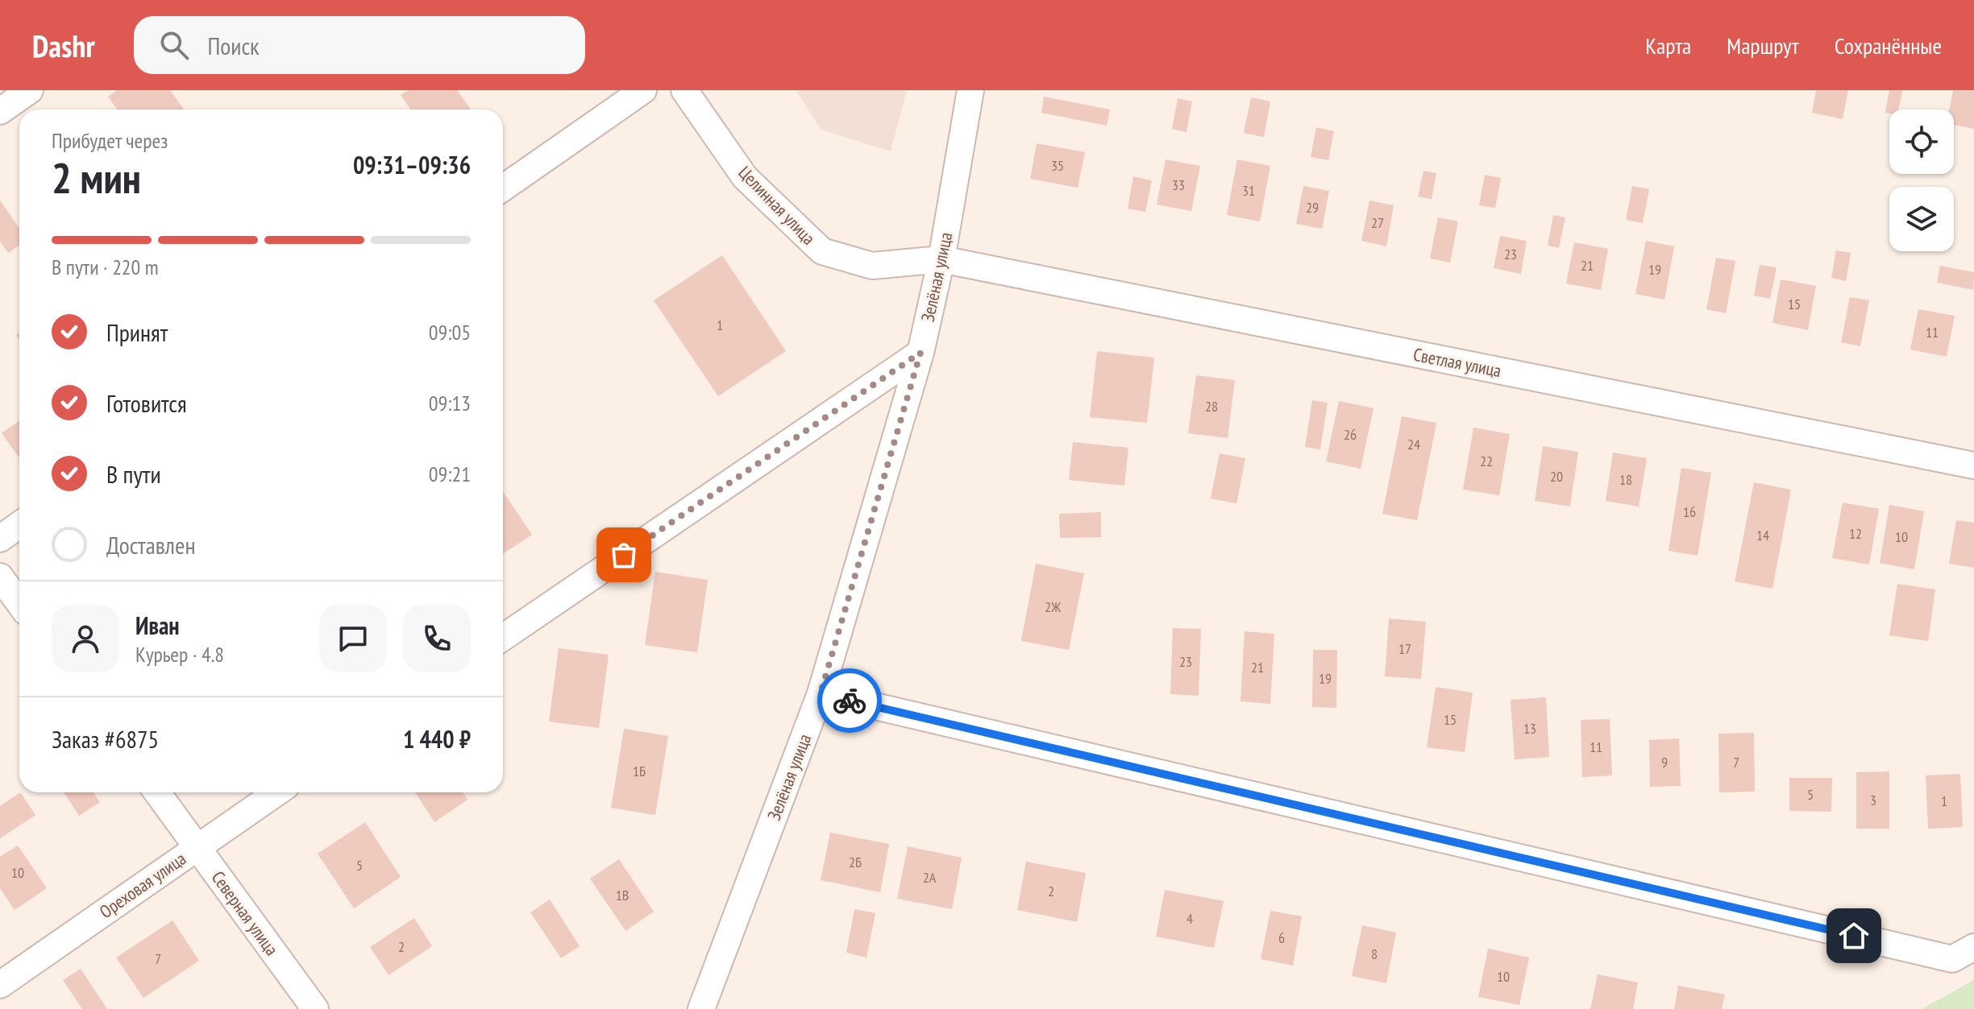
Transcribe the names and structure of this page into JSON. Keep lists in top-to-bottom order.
{
  "streets": {
    "street": [
      "Целинная улица",
      "Зелёная улица",
      "Светлая улица",
      "Ореховая улица",
      "Северная улица"
    ]
  },
  "crossings": [
    ["Целинная улица", "Зелёная улица"],
    ["Целинная улица", "Светлая улица"],
    ["Зелёная улица", "Светлая улица"],
    ["Ореховая улица", "Северная улица"]
  ],
  "house_numbers": [
    "35",
    "33",
    "31",
    "29",
    "27",
    "23",
    "21",
    "19",
    "15",
    "1",
    "11",
    "28",
    "26",
    "24",
    "22",
    "20",
    "18",
    "16",
    "12",
    "14",
    "10",
    "2Ж",
    "17",
    "23",
    "21",
    "19",
    "15",
    "13",
    "11",
    "9",
    "7",
    "1Б",
    "5",
    "3",
    "1",
    "2Б",
    "5",
    "10",
    "2А",
    "2",
    "1В",
    "4",
    "6",
    "2",
    "8",
    "7",
    "10"
  ],
  "page": {
    "header": "Dashr",
    "search": "Поиск",
    "nav": ["Карта", "Маршрут", "Сохранённые"],
    "heading": ["2 мин", "Прибудет через", "09:31–09:36"],
    "panel": [
      "Иван",
      "Курьер · 4.8",
      "Заказ #6875",
      "1 440 ₽"
    ],
    "bar": "В пути · 220 m",
    "list": [
      ["Принят", "09:05"],
      ["Готовится", "09:13"],
      ["В пути", "09:21"],
      "Доставлен"
    ]
  }
}
